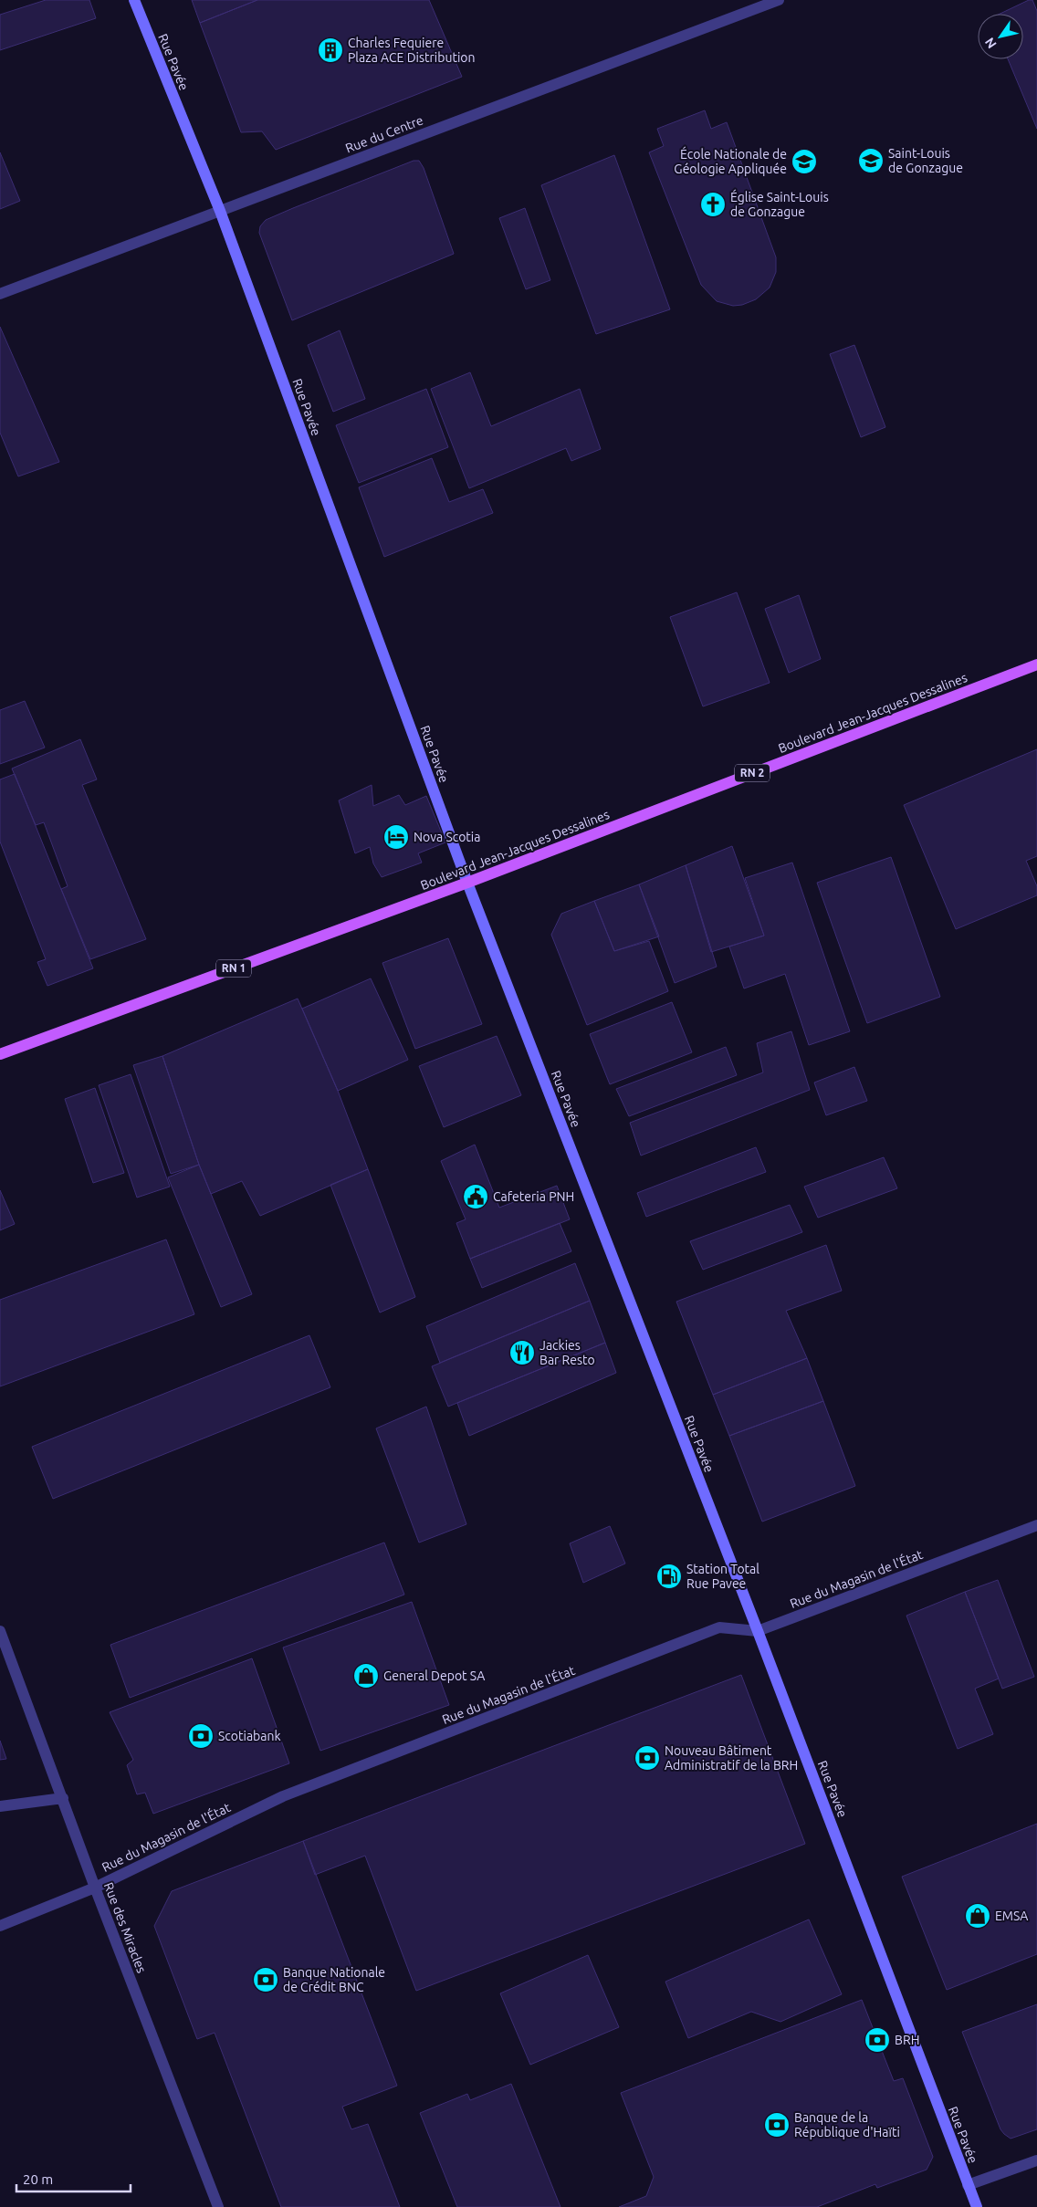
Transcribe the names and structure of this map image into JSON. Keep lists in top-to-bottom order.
{
  "streets": {
    "main road": [
      "Rue Pavée",
      "Boulevard Jean-Jacques Dessalines",
      "RN 2",
      "RN 1"
    ],
    "street": ["Rue du Centre", "Rue du Magasin de l'État", "Rue des Miracles"]
  },
  "crossings": [
    ["Rue Pavée", "Rue du Centre"],
    ["Rue Pavée", "Boulevard Jean-Jacques Dessalines"],
    ["Rue Pavée", "Rue du Magasin de l'État"],
    ["Rue du Magasin de l'État", "Rue des Miracles"]
  ],
  "places": {
    "building": ["Charles Fequiere Plaza ACE Distribution"],
    "school or university": ["Saint-Louis de Gonzague", "École Nationale de Géologie Appliquée"],
    "church": ["Église Saint-Louis de Gonzague"],
    "hotel": ["Nova Scotia"],
    "public building": ["Cafeteria PNH"],
    "restaurant": ["Jackies Bar Resto"],
    "fuel station": ["Station Total Rue Pavee"],
    "shop": ["General Depot SA", "EMSA"],
    "bank": [
      "Scotiabank",
      "Nouveau Bâtiment Administratif de la BRH",
      "Banque Nationale de Crédit BNC",
      "BRH",
      "Banque de la République d'Haïti"
    ]
  },
  "scale_bar": "20 m",
  "north": "bottom left"
}
